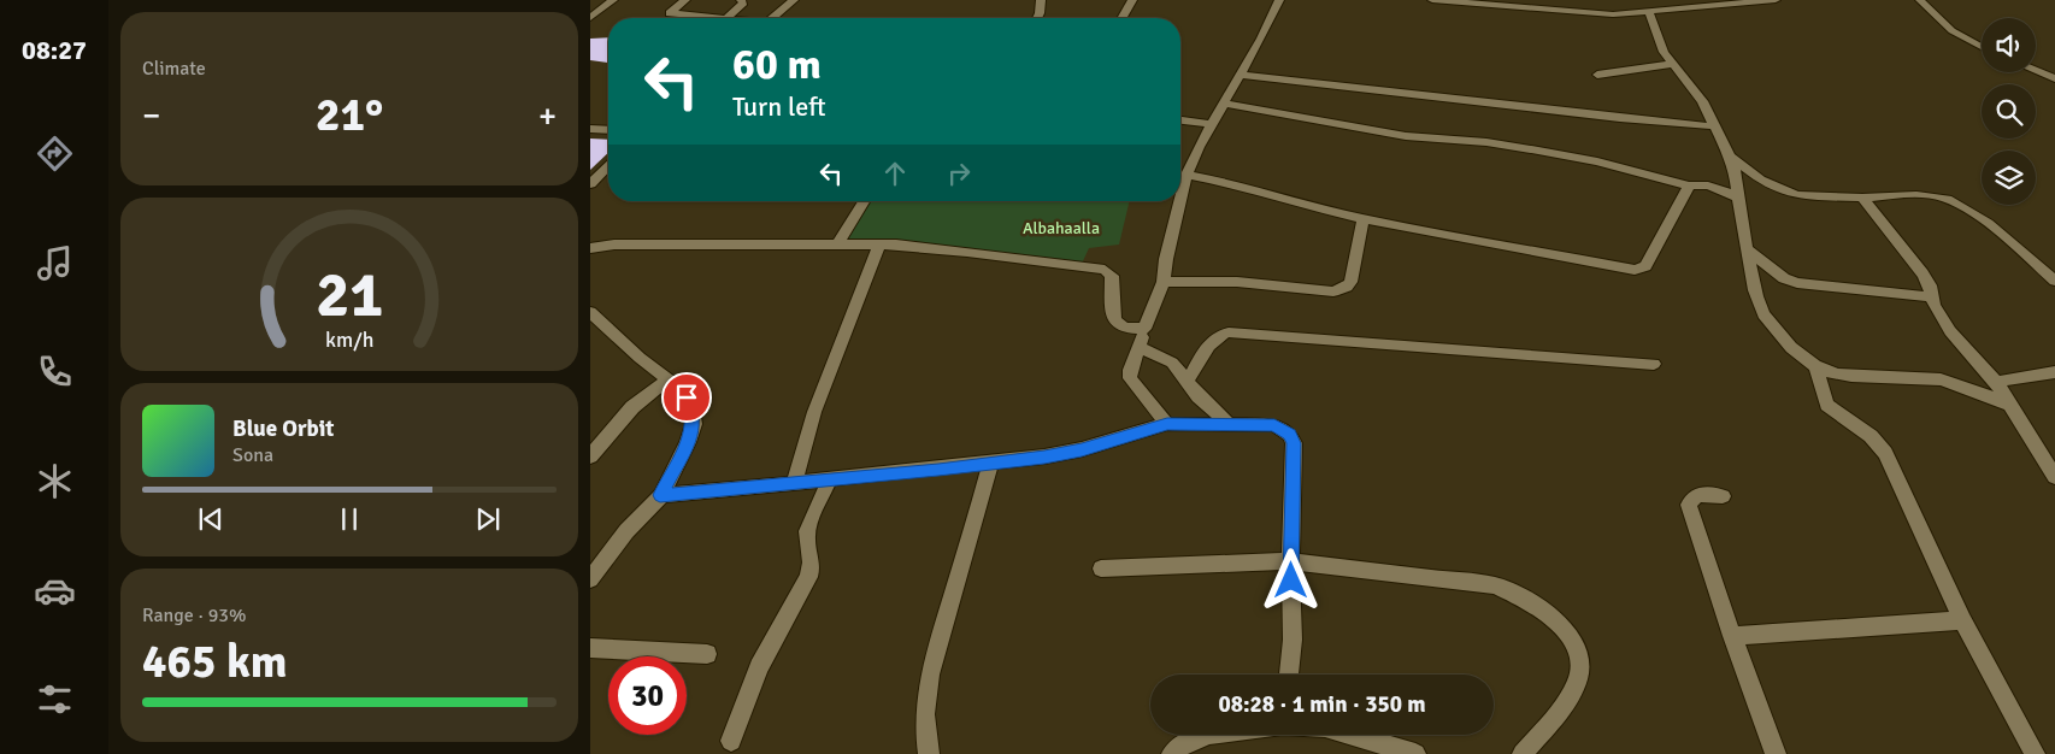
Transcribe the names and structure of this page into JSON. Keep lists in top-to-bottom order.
{
  "parks": ["Albahaalla"],
  "page": {
    "tabs": "08:27",
    "tile": [
      "Climate",
      ["Range · 93%", "465 km"]
    ],
    "turn": ["60 m", "Turn left"],
    "heat": ["−", "21°", "+"],
    "song": ["Blue Orbit", "Sona"],
    "limit": "30",
    "trip": "08:28 · 1 min · 350 m",
    "gauge": ["21", "km/h"]
  }
}
